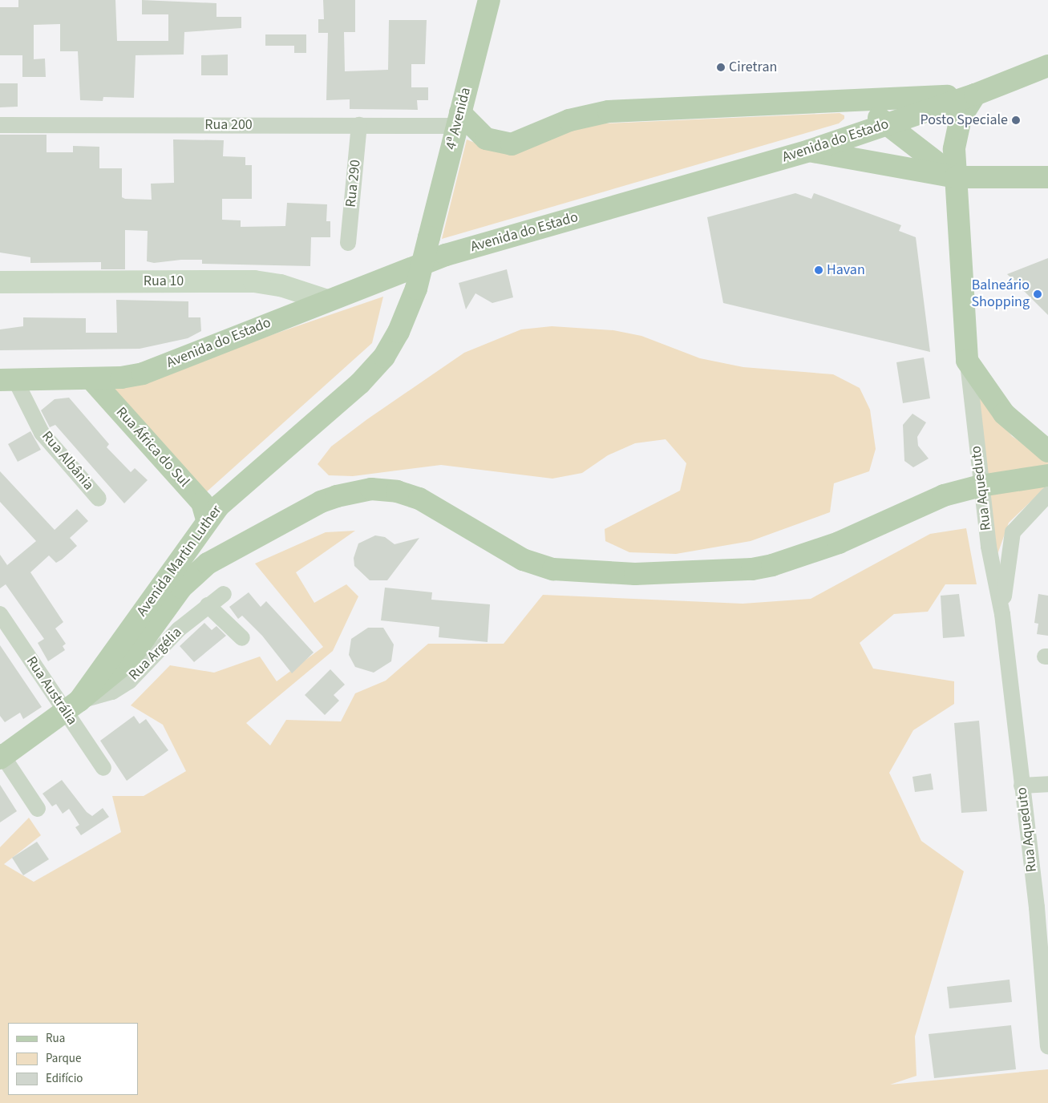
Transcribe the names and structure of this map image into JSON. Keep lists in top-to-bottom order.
{
  "streets": {
    "main road": [
      "4ª Avenida",
      "Avenida do Estado",
      "Rua África do Sul",
      "Avenida Martin Luther"
    ],
    "street": [
      "Rua 200",
      "Rua 290",
      "Rua 10",
      "Rua Albânia",
      "Rua Aqueduto",
      "Rua Argélia",
      "Rua Austrália"
    ]
  },
  "crossings": [
    ["4ª Avenida", "Rua 200"],
    ["4ª Avenida", "Avenida Martin Luther"],
    ["Rua 200", "Rua 290"],
    ["Avenida do Estado", "Rua 10"],
    ["Avenida do Estado", "Rua África do Sul"],
    ["Avenida do Estado", "Rua Albânia"],
    ["Rua África do Sul", "Avenida Martin Luther"],
    ["Avenida Martin Luther", "Rua Argélia"],
    ["Avenida Martin Luther", "Rua Austrália"],
    ["Rua Argélia", "Rua Austrália"]
  ],
  "places": [
    "Ciretran",
    "Posto Speciale",
    "Havan",
    "Balneário Shopping"
  ],
  "legend": ["Rua", "Parque", "Edifício"]
}
